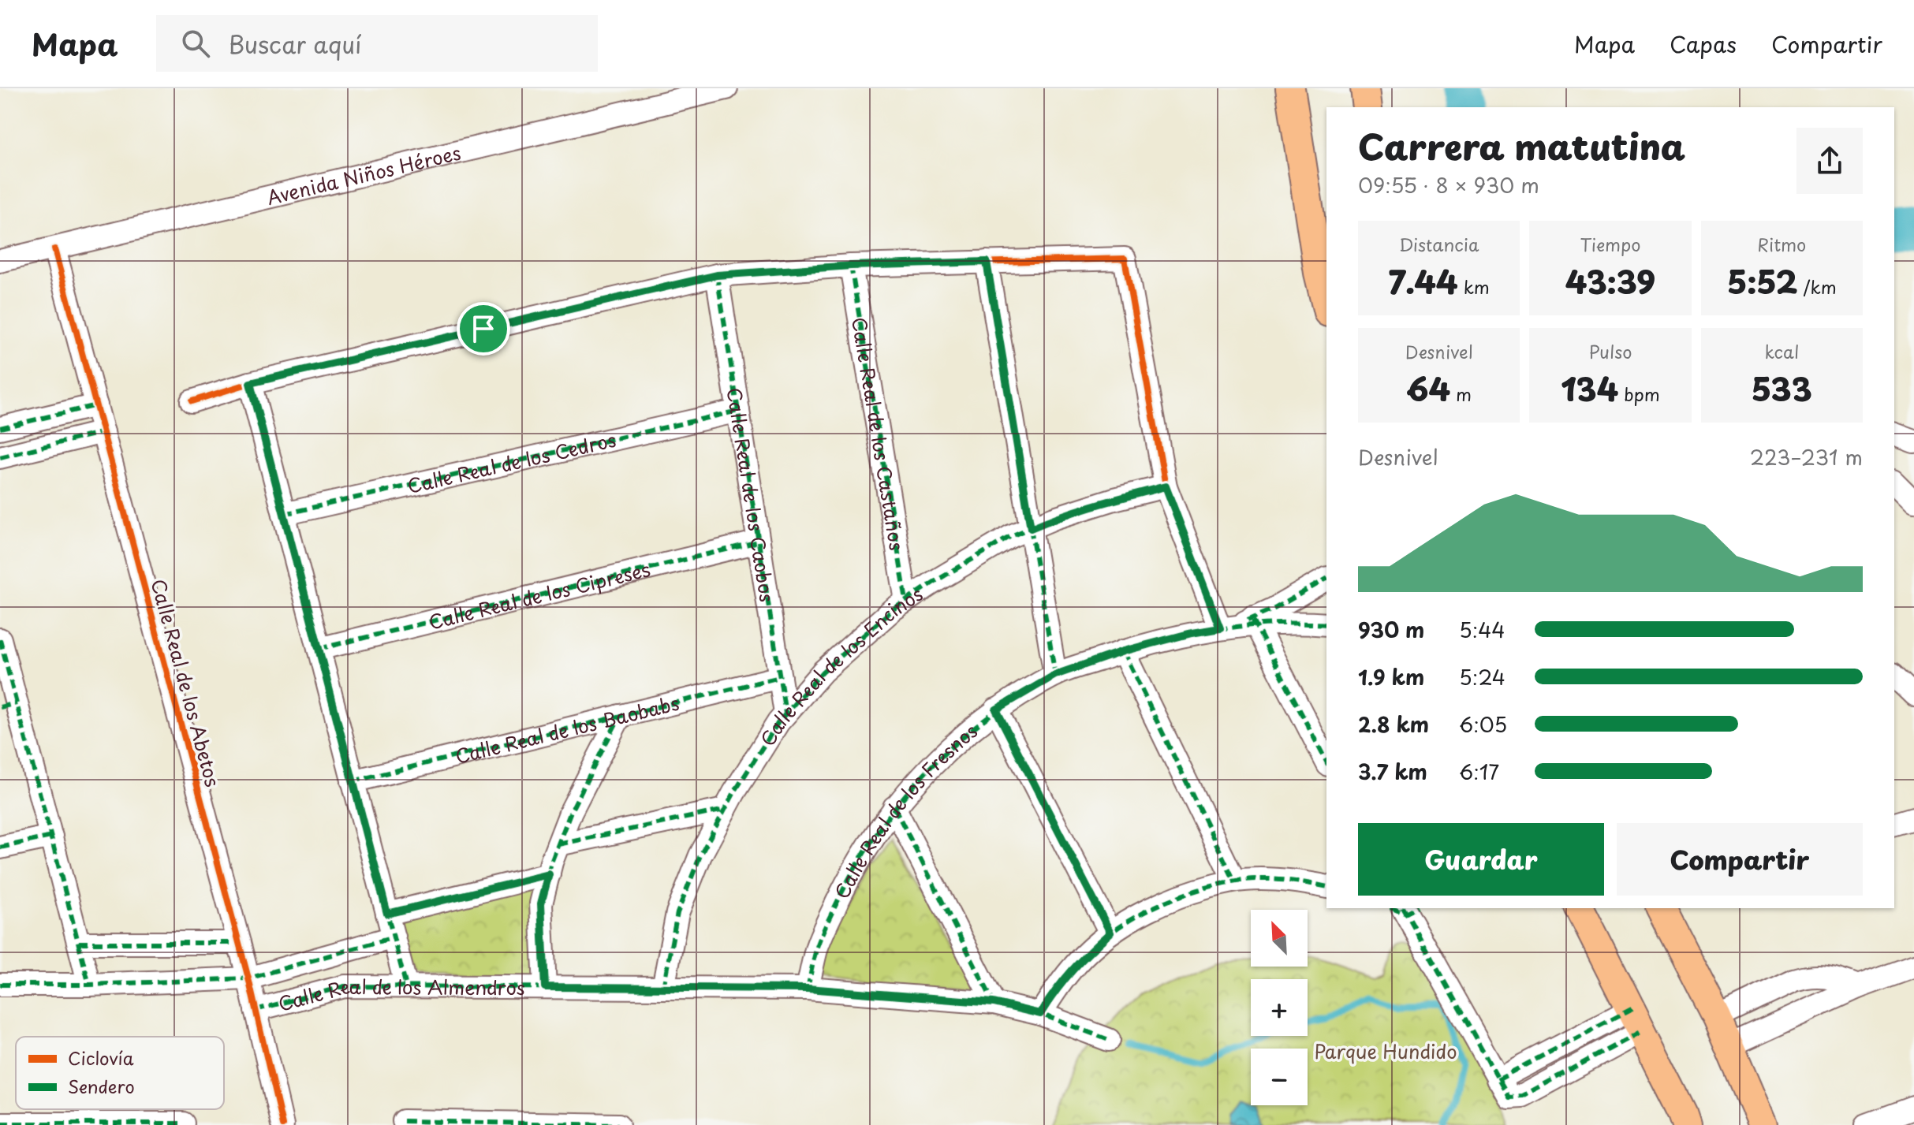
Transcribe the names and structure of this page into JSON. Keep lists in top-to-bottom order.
{
  "streets": {
    "street": [
      "Avenida Niños Héroes",
      "Calle Real de los Castaños",
      "Calle Real de los Cedros",
      "Calle Real de los Caobos",
      "Calle Real de los Cipreses",
      "Calle Real de los Encinos",
      "Calle Real de los Abetos",
      "Calle Real de los Baobabs",
      "Calle Real de los Fresnos",
      "Calle Real de los Almendros"
    ]
  },
  "crossings": [
    ["Avenida Niños Héroes", "Calle Real de los Abetos"],
    ["Calle Real de los Castaños", "Calle Real de los Encinos"],
    ["Calle Real de los Cedros", "Calle Real de los Caobos"],
    ["Calle Real de los Caobos", "Calle Real de los Cipreses"],
    ["Calle Real de los Caobos", "Calle Real de los Encinos"],
    ["Calle Real de los Caobos", "Calle Real de los Baobabs"],
    ["Calle Real de los Encinos", "Calle Real de los Almendros"],
    ["Calle Real de los Abetos", "Calle Real de los Almendros"],
    ["Calle Real de los Fresnos", "Calle Real de los Almendros"]
  ],
  "parks": ["Parque Hundido"],
  "legend": ["Ciclovía", "Sendero"],
  "north": "top left",
  "page": {
    "header": "Mapa",
    "search": "Buscar aquí",
    "nav": ["Mapa", "Capas", "Compartir"],
    "heading": ["Carrera matutina", "09:55 · 8 × 930 m"],
    "stats": [
      ["Distancia", "7.44 km"],
      ["Tiempo", "43:39"],
      ["Ritmo", "5:52 /km"],
      ["Desnivel", "64 m"],
      ["Pulso", "134 bpm"],
      ["kcal", "533"]
    ],
    "chart": ["Desnivel", "223–231 m"],
    "list": [
      {
        "name": "930 m",
        "note": "5:44"
      },
      {
        "name": "1.9 km",
        "note": "5:24"
      },
      {
        "name": "2.8 km",
        "note": "6:05"
      },
      {
        "name": "3.7 km",
        "note": "6:17"
      }
    ],
    "buttons": ["Guardar", "Compartir"],
    "map_buttons": ["+", "−"]
  }
}
